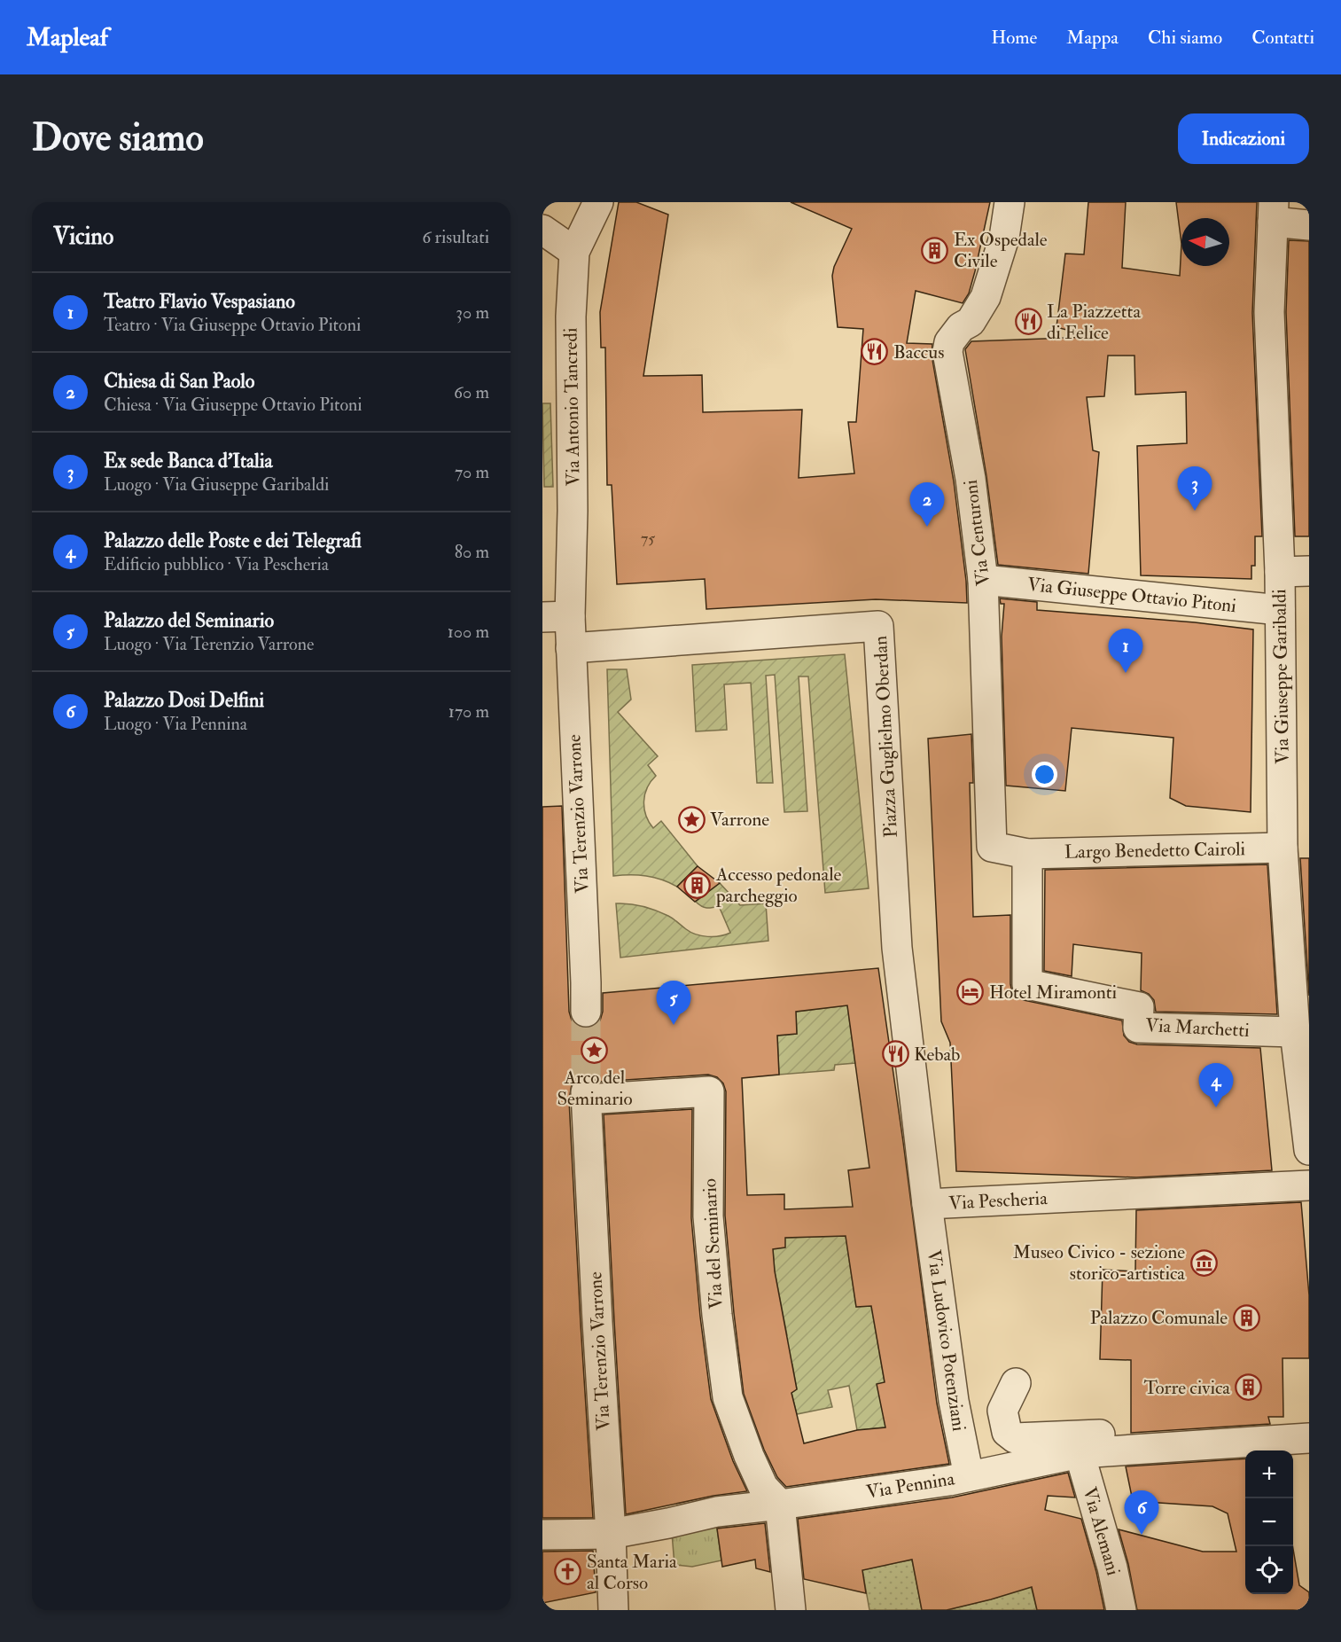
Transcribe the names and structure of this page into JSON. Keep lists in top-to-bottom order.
{
  "streets": {
    "street": [
      "Via Antonio Tancredi",
      "Via Centuroni",
      "Via Giuseppe Ottavio Pitoni",
      "Via Giuseppe Garibaldi",
      "Piazza Guglielmo Oberdan",
      "Via Terenzio Varrone",
      "Largo Benedetto Cairoli",
      "Via Marchetti",
      "Via Pescheria",
      "Via del Seminario",
      "Via Ludovico Potenziani",
      "Via Pennina",
      "Via Alemani"
    ]
  },
  "crossings": [
    ["Via Antonio Tancredi", "Via Terenzio Varrone"],
    ["Via Centuroni", "Via Giuseppe Ottavio Pitoni"],
    ["Via Centuroni", "Largo Benedetto Cairoli"],
    ["Via Centuroni", "Via Marchetti"],
    ["Via Giuseppe Ottavio Pitoni", "Via Giuseppe Garibaldi"],
    ["Via Giuseppe Garibaldi", "Largo Benedetto Cairoli"],
    ["Via Giuseppe Garibaldi", "Via Marchetti"],
    ["Piazza Guglielmo Oberdan", "Via Terenzio Varrone"],
    ["Piazza Guglielmo Oberdan", "Via Pescheria"],
    ["Via Terenzio Varrone", "Via del Seminario"],
    ["Via Terenzio Varrone", "Via Pennina"],
    ["Largo Benedetto Cairoli", "Via Marchetti"],
    ["Via Pescheria", "Via Ludovico Potenziani"],
    ["Via del Seminario", "Via Pennina"],
    ["Via Ludovico Potenziani", "Via Pennina"],
    ["Via Pennina", "Via Alemani"]
  ],
  "places": {
    "building": [
      "Ex Ospedale Civile",
      "Accesso pedonale parcheggio",
      "Palazzo Comunale",
      "Torre civica"
    ],
    "restaurant": ["La Piazzetta di Felice", "Baccus", "Kebab"],
    "place": ["Varrone", "Arco del Seminario"],
    "hotel": ["Hotel Miramonti"],
    "museum": ["Museo Civico - sezione storico-artistica"],
    "church": ["Santa Maria al Corso"]
  },
  "house_numbers": ["75"],
  "north": "left",
  "page": {
    "header": "Mapleaf",
    "nav": [
      "Home",
      "Mappa",
      "Chi siamo",
      "Contatti"
    ],
    "buttons": "Indicazioni",
    "title": "Dove siamo",
    "heading": ["Vicino", "6 risultati"],
    "list": [
      {
        "mark": "1",
        "name": "Teatro Flavio Vespasiano",
        "note": "Teatro · Via Giuseppe Ottavio Pitoni",
        "value": "30 m"
      },
      {
        "mark": "2",
        "name": "Chiesa di San Paolo",
        "note": "Chiesa · Via Giuseppe Ottavio Pitoni",
        "value": "60 m"
      },
      {
        "mark": "3",
        "name": "Ex sede Banca d'Italia",
        "note": "Luogo · Via Giuseppe Garibaldi",
        "value": "70 m"
      },
      {
        "mark": "4",
        "name": "Palazzo delle Poste e dei Telegrafi",
        "note": "Edificio pubblico · Via Pescheria",
        "value": "80 m"
      },
      {
        "mark": "5",
        "name": "Palazzo del Seminario",
        "note": "Luogo · Via Terenzio Varrone",
        "value": "100 m"
      },
      {
        "mark": "6",
        "name": "Palazzo Dosi Delfini",
        "note": "Luogo · Via Pennina",
        "value": "170 m"
      }
    ],
    "pins": [
      "3",
      "2",
      "1",
      "5",
      "4",
      "6"
    ],
    "map_buttons": ["+", "−"]
  }
}
